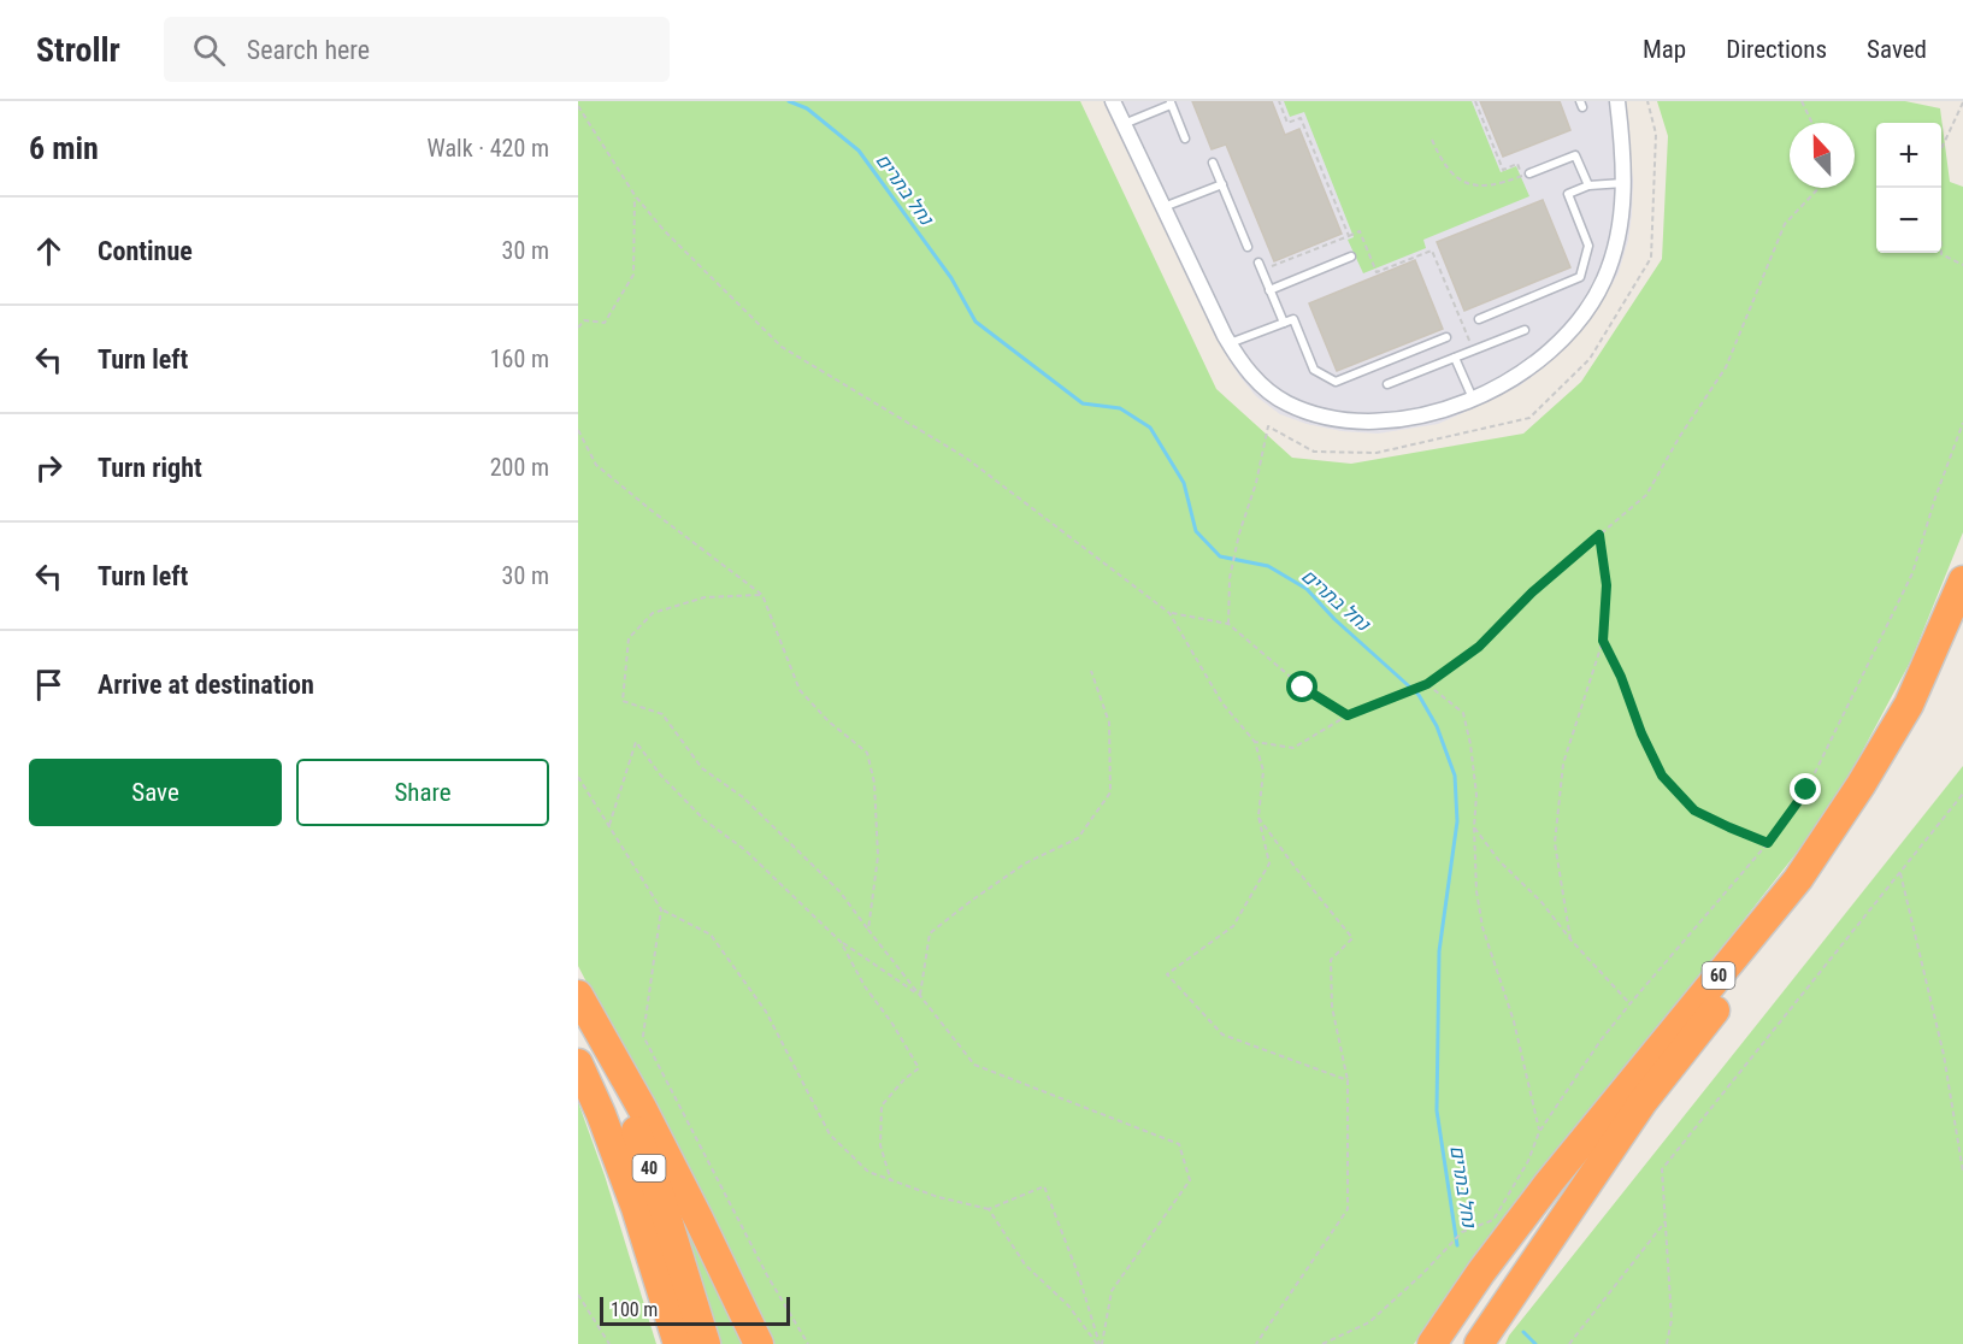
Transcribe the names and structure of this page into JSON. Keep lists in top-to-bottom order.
{
  "streets": {
    "highway": ["60", "40"]
  },
  "water": ["נחל בתרים"],
  "scale_bar": "100 m",
  "north": "top",
  "page": {
    "header": "Strollr",
    "search": "Search here",
    "nav": ["Map", "Directions", "Saved"],
    "heading": ["6 min", "Walk · 420 m"],
    "map_buttons": ["+", "−"],
    "list": [
      ["Continue", "30 m"],
      ["Turn left", "160 m"],
      ["Turn right", "200 m"],
      ["Turn left", "30 m"],
      "Arrive at destination"
    ],
    "buttons": ["Save", "Share"],
    "scale": "100 m"
  }
}
